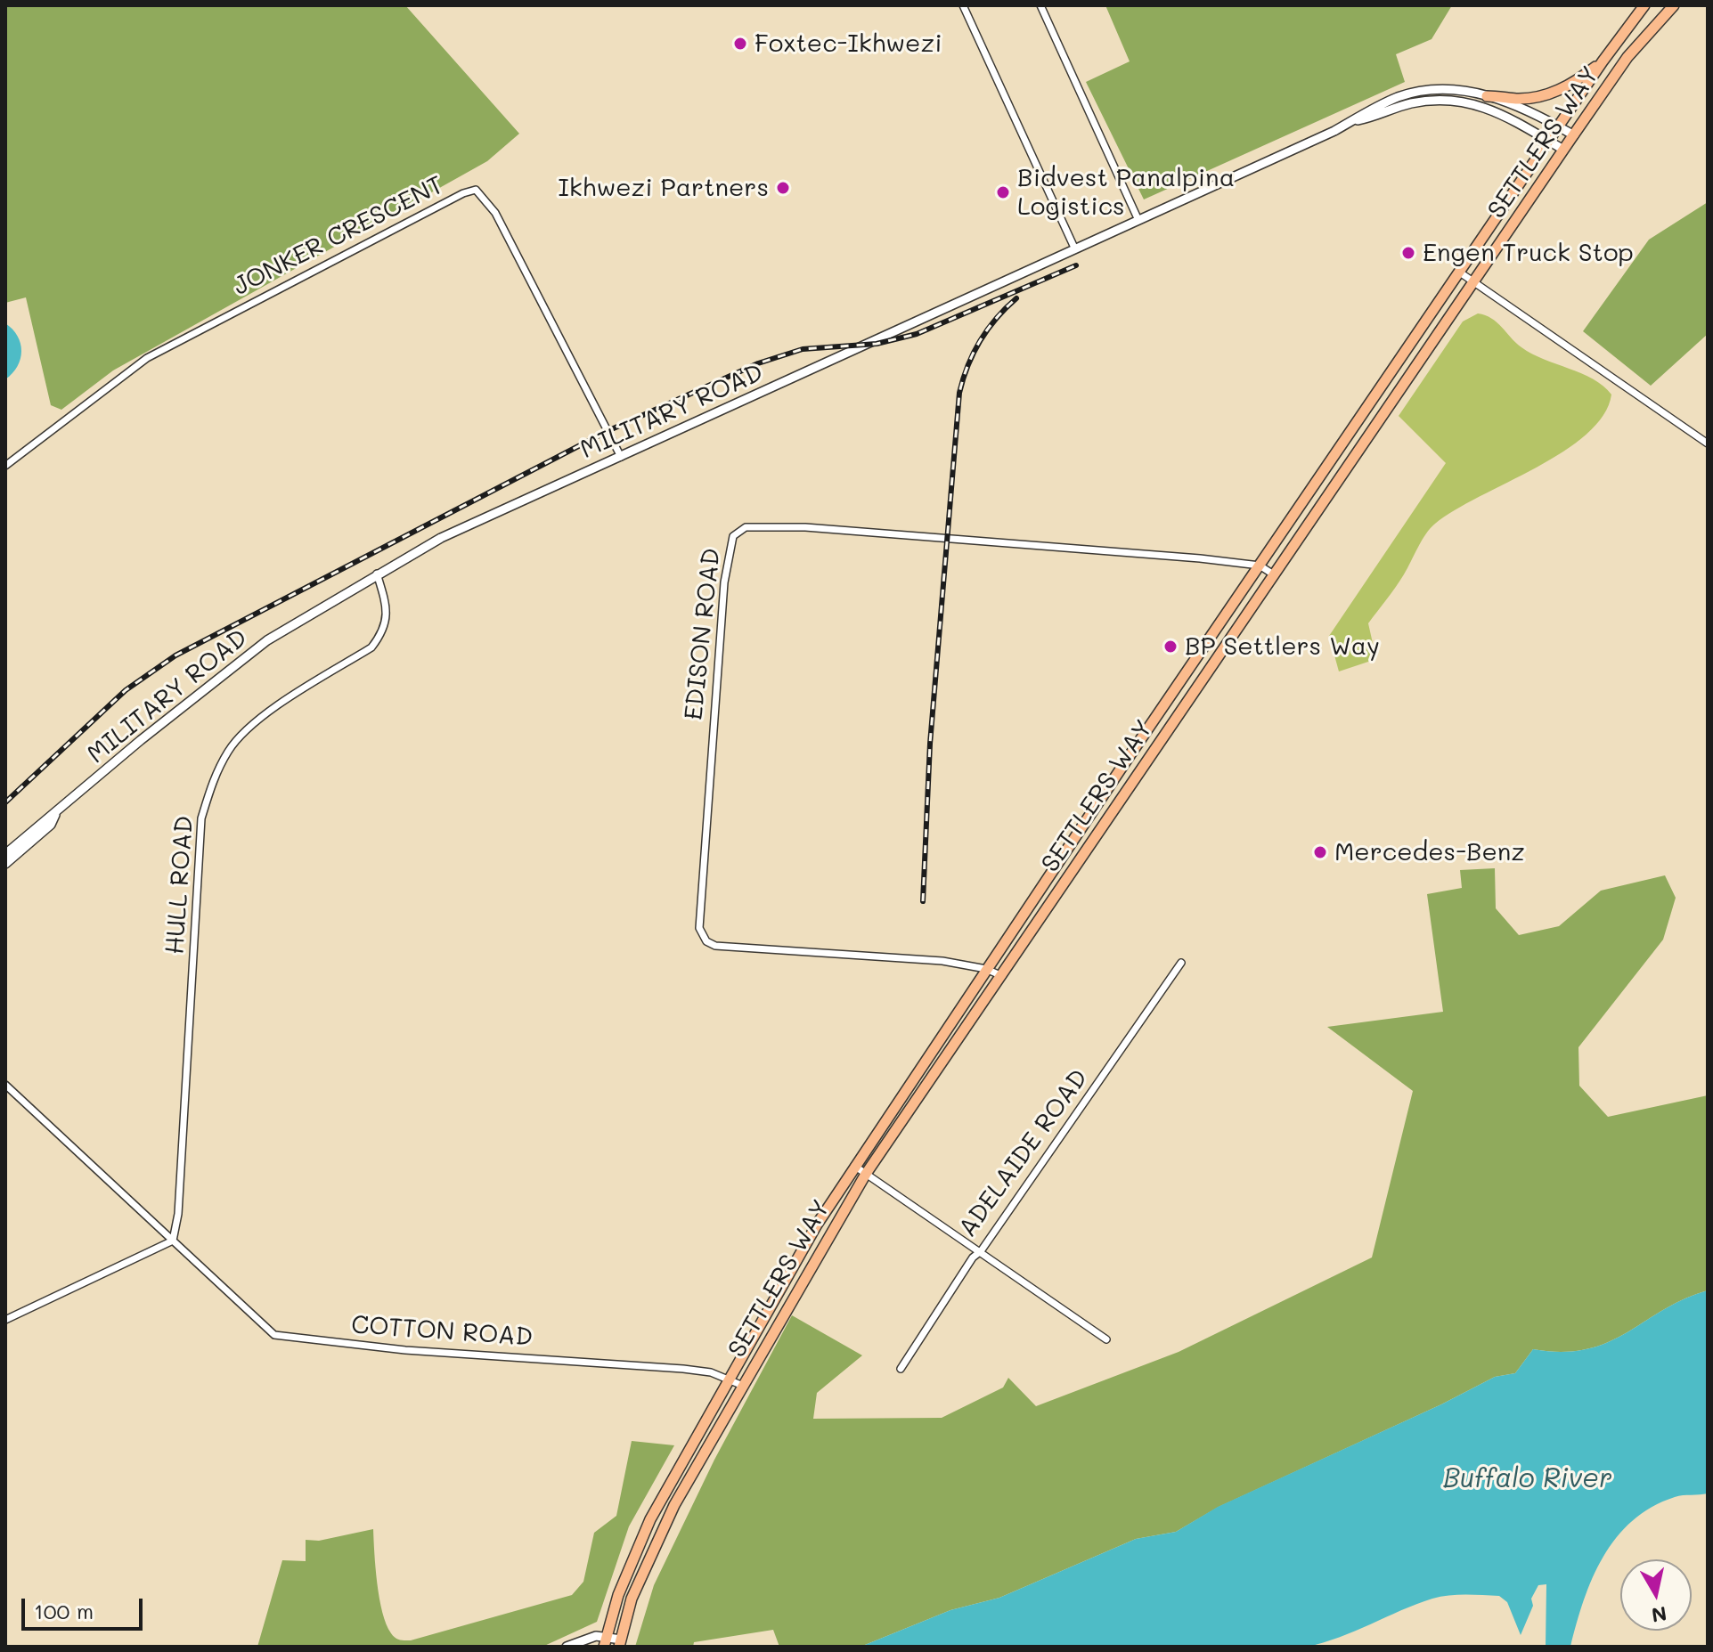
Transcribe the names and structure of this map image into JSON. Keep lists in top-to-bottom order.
{
  "streets": {
    "main road": ["SETTLERS WAY"],
    "street": [
      "JONKER CRESCENT",
      "MILITARY ROAD",
      "EDISON ROAD",
      "HULL ROAD",
      "ADELAIDE ROAD",
      "COTTON ROAD"
    ]
  },
  "crossings": [
    ["SETTLERS WAY", "MILITARY ROAD"],
    ["SETTLERS WAY", "EDISON ROAD"],
    ["SETTLERS WAY", "COTTON ROAD"],
    ["JONKER CRESCENT", "MILITARY ROAD"],
    ["MILITARY ROAD", "HULL ROAD"],
    ["HULL ROAD", "COTTON ROAD"]
  ],
  "water": ["Buffalo River"],
  "places": [
    "Foxtec-Ikhwezi",
    "Ikhwezi Partners",
    "Bidvest Panalpina Logistics",
    "Engen Truck Stop",
    "BP Settlers Way",
    "Mercedes-Benz"
  ],
  "scale_bar": "100 m",
  "north": "bottom"
}
